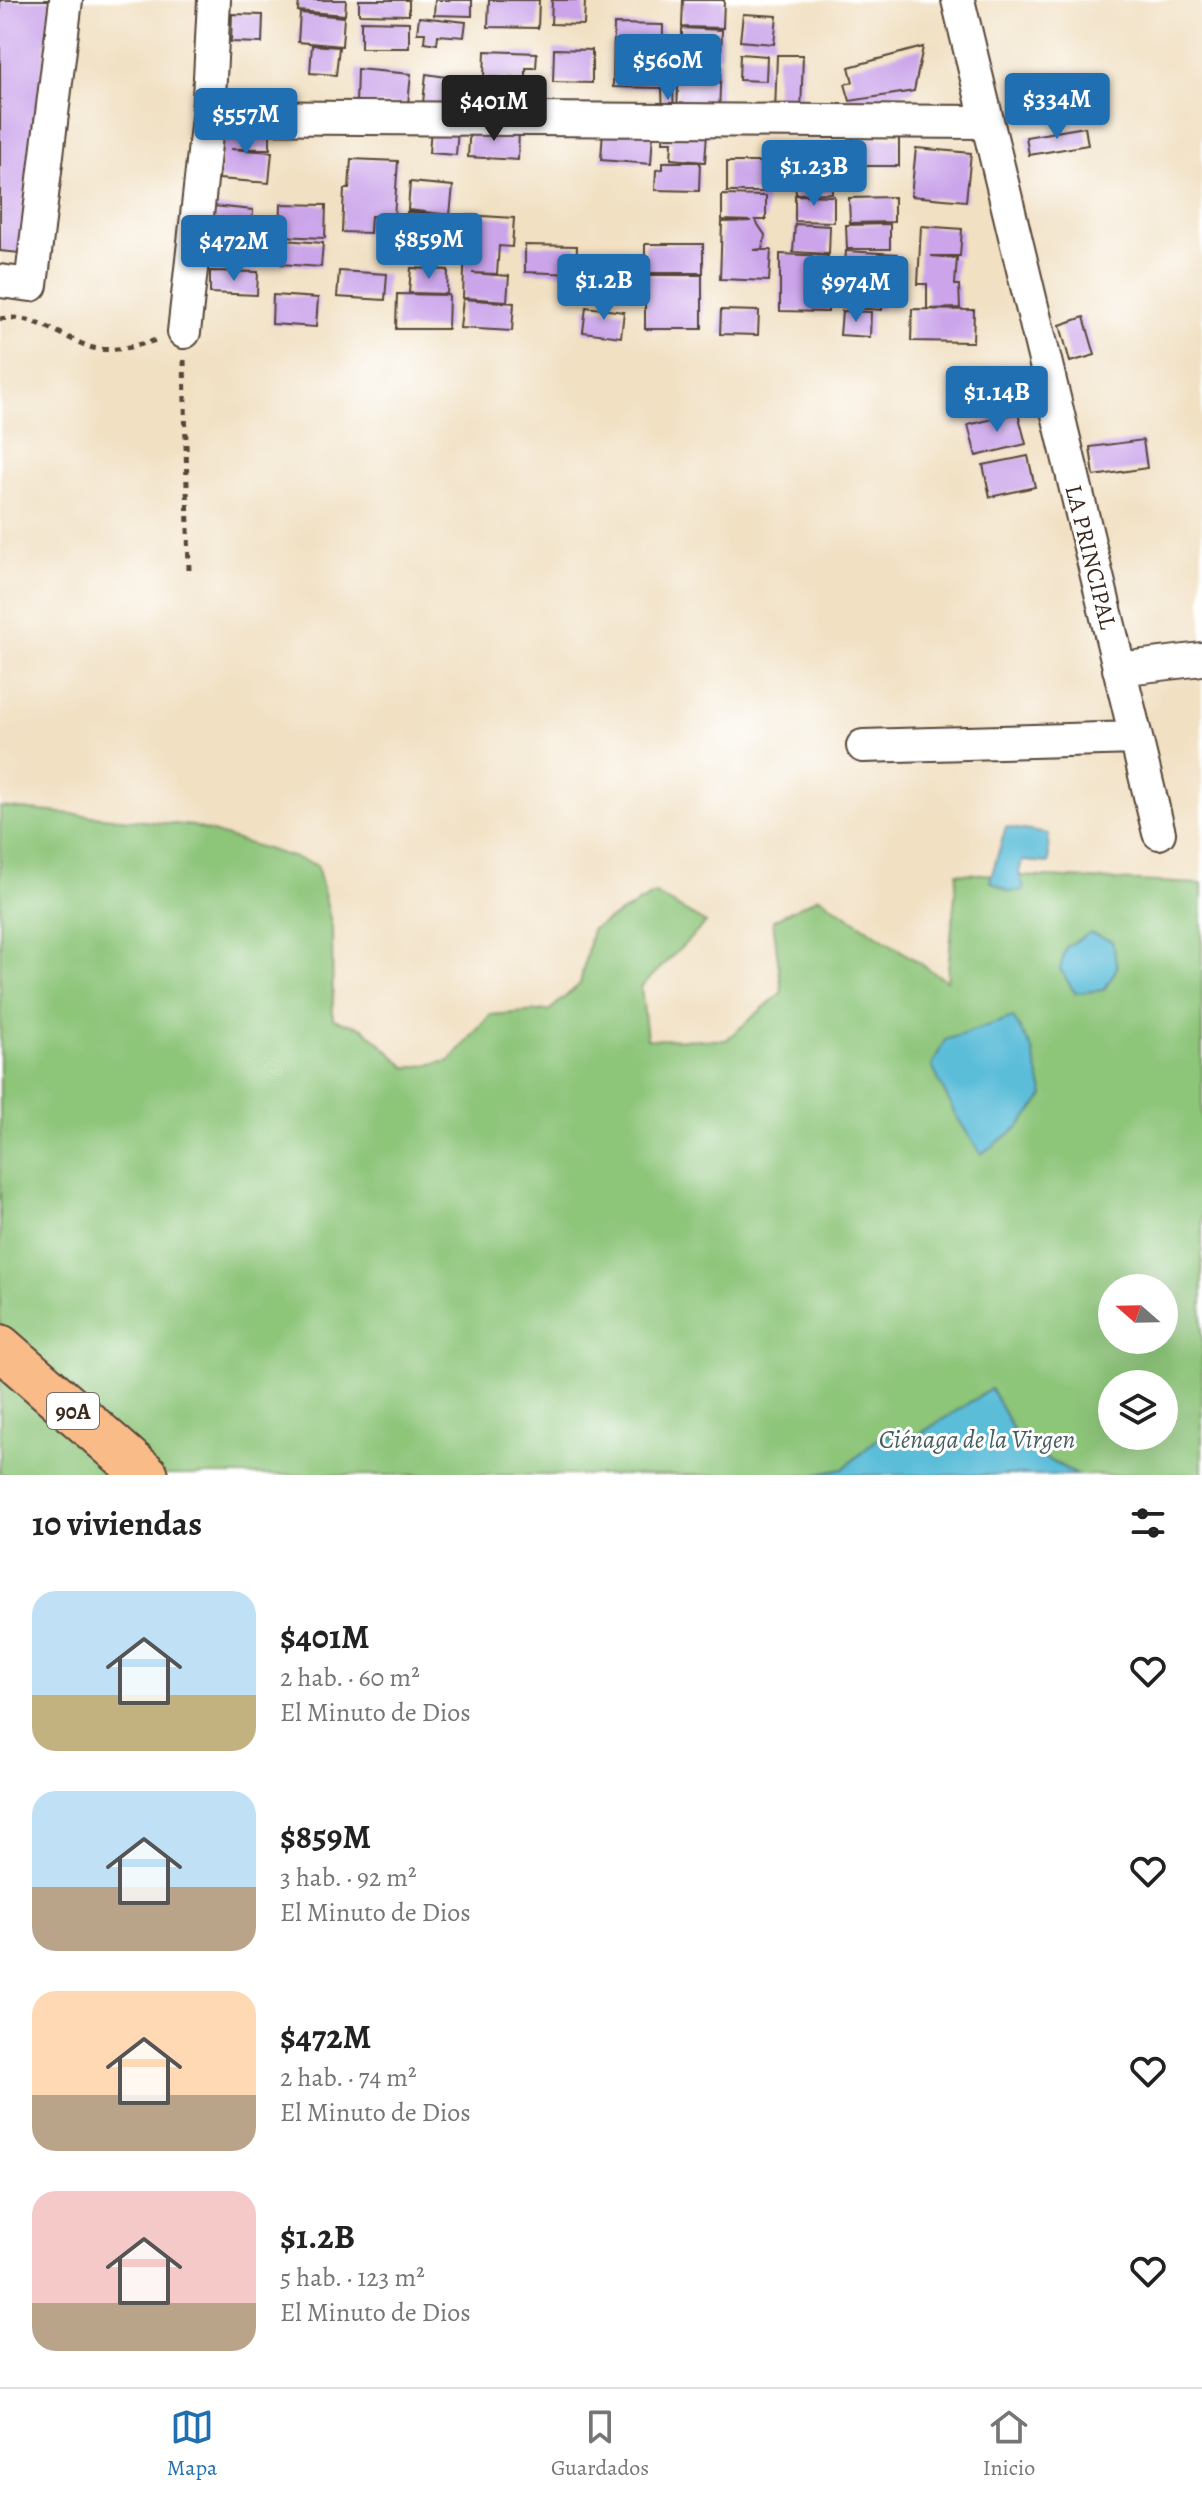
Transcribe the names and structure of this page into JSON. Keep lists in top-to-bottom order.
{
  "streets": {
    "highway": ["90A"],
    "street": ["LA PRINCIPAL"]
  },
  "water": ["Ciénaga de la Virgen"],
  "north": "left",
  "page": {
    "price": [
      "$560M",
      "$334M",
      "$401M",
      "$557M",
      "$1.23B",
      "$859M",
      "$472M",
      "$1.2B",
      "$974M",
      "$1.14B"
    ],
    "heading": "10 viviendas",
    "list": [
      {
        "name": "$401M",
        "note": "2 hab. · 60 m² · El Minuto de Dios"
      },
      {
        "name": "$859M",
        "note": "3 hab. · 92 m² · El Minuto de Dios"
      },
      {
        "name": "$472M",
        "note": "2 hab. · 74 m² · El Minuto de Dios"
      },
      {
        "name": "$1.2B",
        "note": "5 hab. · 123 m² · El Minuto de Dios"
      }
    ],
    "tabs": ["Mapa", "Guardados", "Inicio"]
  }
}
